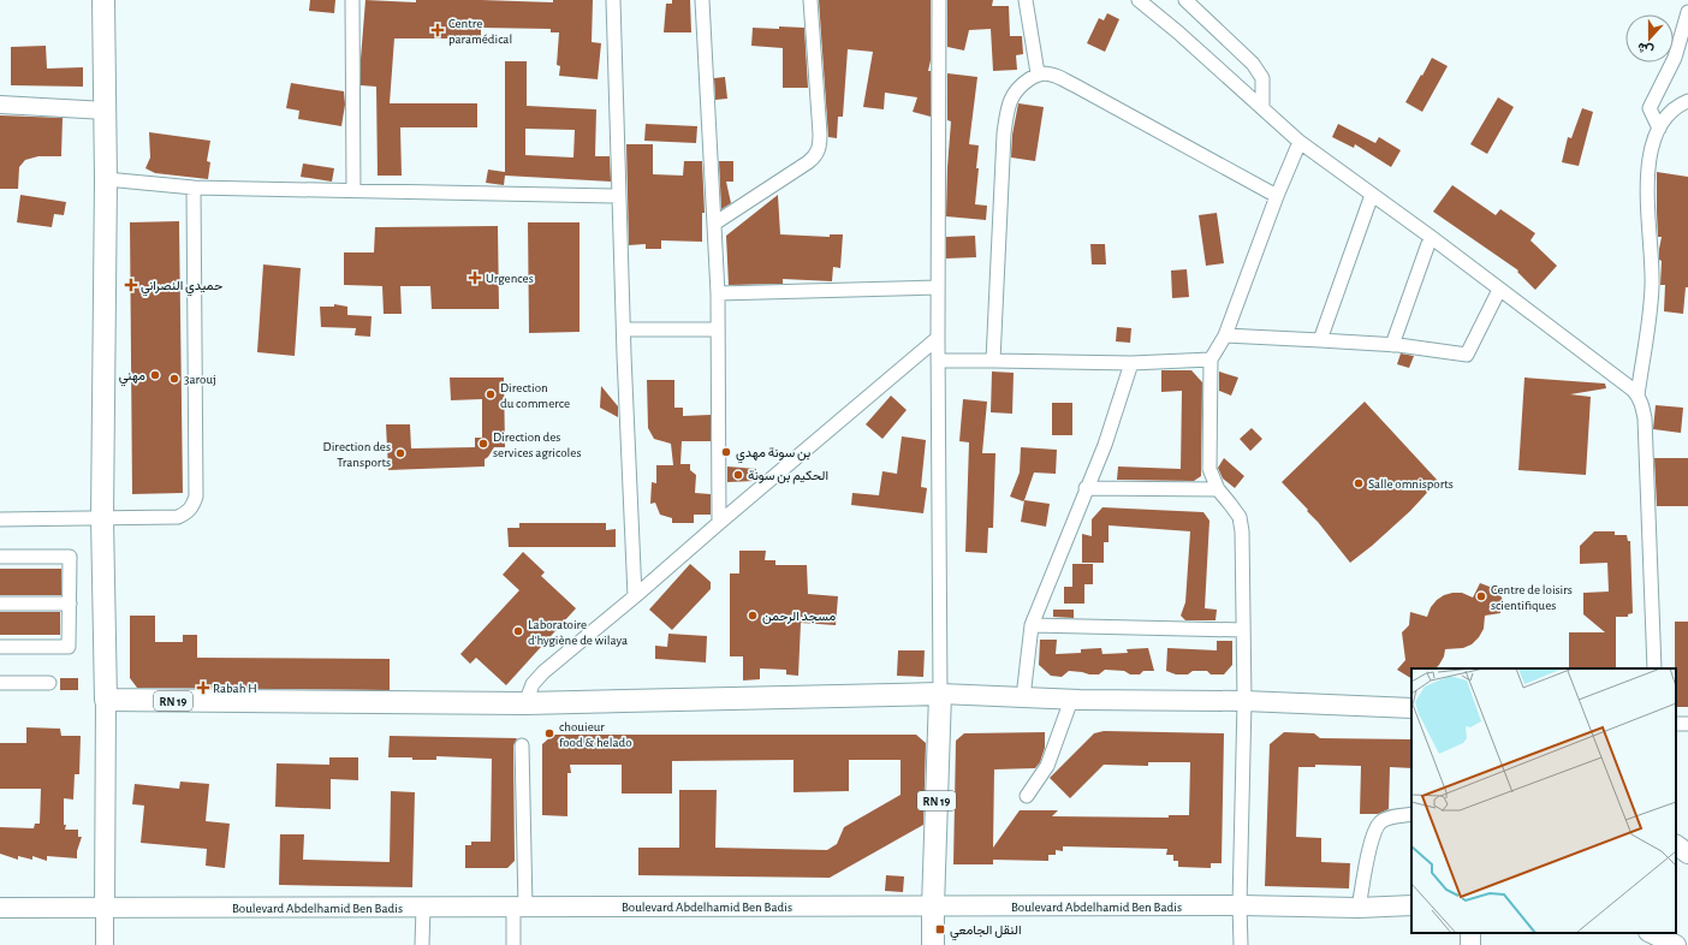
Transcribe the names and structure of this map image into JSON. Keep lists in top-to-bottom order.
{
  "streets": {
    "main road": ["RN 19", "Boulevard Abdelhamid Ben Badis"]
  },
  "crossings": [
    ["RN 19", "Boulevard Abdelhamid Ben Badis"]
  ],
  "places": {
    "health": [
      "Centre paramédical",
      "Urgences",
      "حميدي النصراني",
      "Rabah H"
    ],
    "other": [
      "مهني",
      "3arouj",
      "Direction du commerce",
      "Direction des services agricoles",
      "بن سونة مهدي",
      "Direction des Transports",
      "الحكيم بن سونة",
      "Salle omnisports",
      "Centre de loisirs scientifiques",
      "مسجد الرحمن",
      "Laboratoire d'hygiène de wilaya",
      "chouieur food & helado"
    ],
    "transit": ["النقل الجامعي"]
  },
  "north": "bottom"
}
